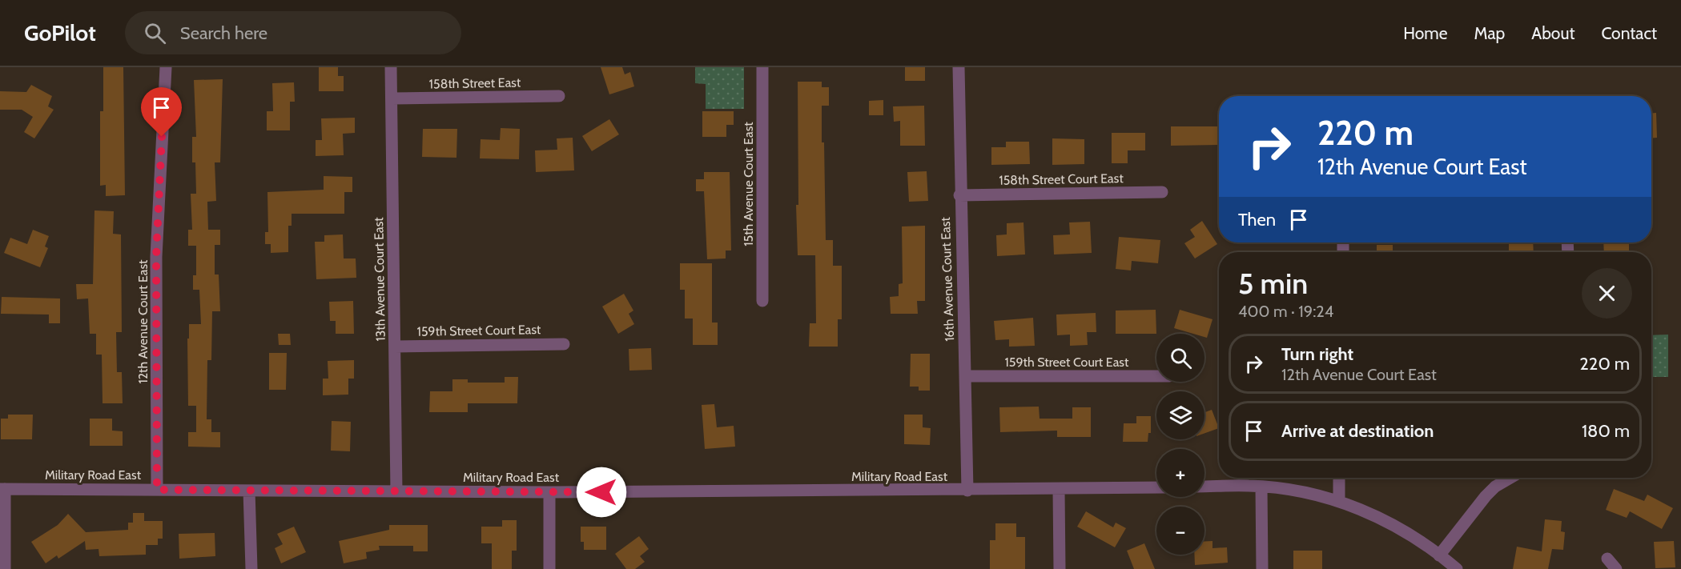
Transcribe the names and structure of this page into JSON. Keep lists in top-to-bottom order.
{
  "streets": {
    "street": [
      "158th Street East",
      "158th Street Court East",
      "15th Avenue Court East",
      "13th Avenue Court East",
      "16th Avenue Court East",
      "12th Avenue Court East",
      "159th Street Court East",
      "Military Road East"
    ]
  },
  "crossings": [
    ["158th Street East", "13th Avenue Court East"],
    ["158th Street Court East", "16th Avenue Court East"],
    ["13th Avenue Court East", "159th Street Court East"],
    ["13th Avenue Court East", "Military Road East"],
    ["16th Avenue Court East", "159th Street Court East"],
    ["16th Avenue Court East", "Military Road East"],
    ["12th Avenue Court East", "Military Road East"]
  ],
  "page": {
    "header": "GoPilot",
    "search": "Search here",
    "nav": [
      "Home",
      "Map",
      "About",
      "Contact"
    ],
    "turn": ["220 m", "12th Avenue Court East"],
    "then": "Then",
    "heading": ["5 min", "400 m · 19:24"],
    "map_buttons": ["+", "−"],
    "list": [
      {
        "name": "Turn right",
        "note": "12th Avenue Court East",
        "value": "220 m"
      },
      {
        "name": "Arrive at destination",
        "value": "180 m"
      }
    ]
  }
}
